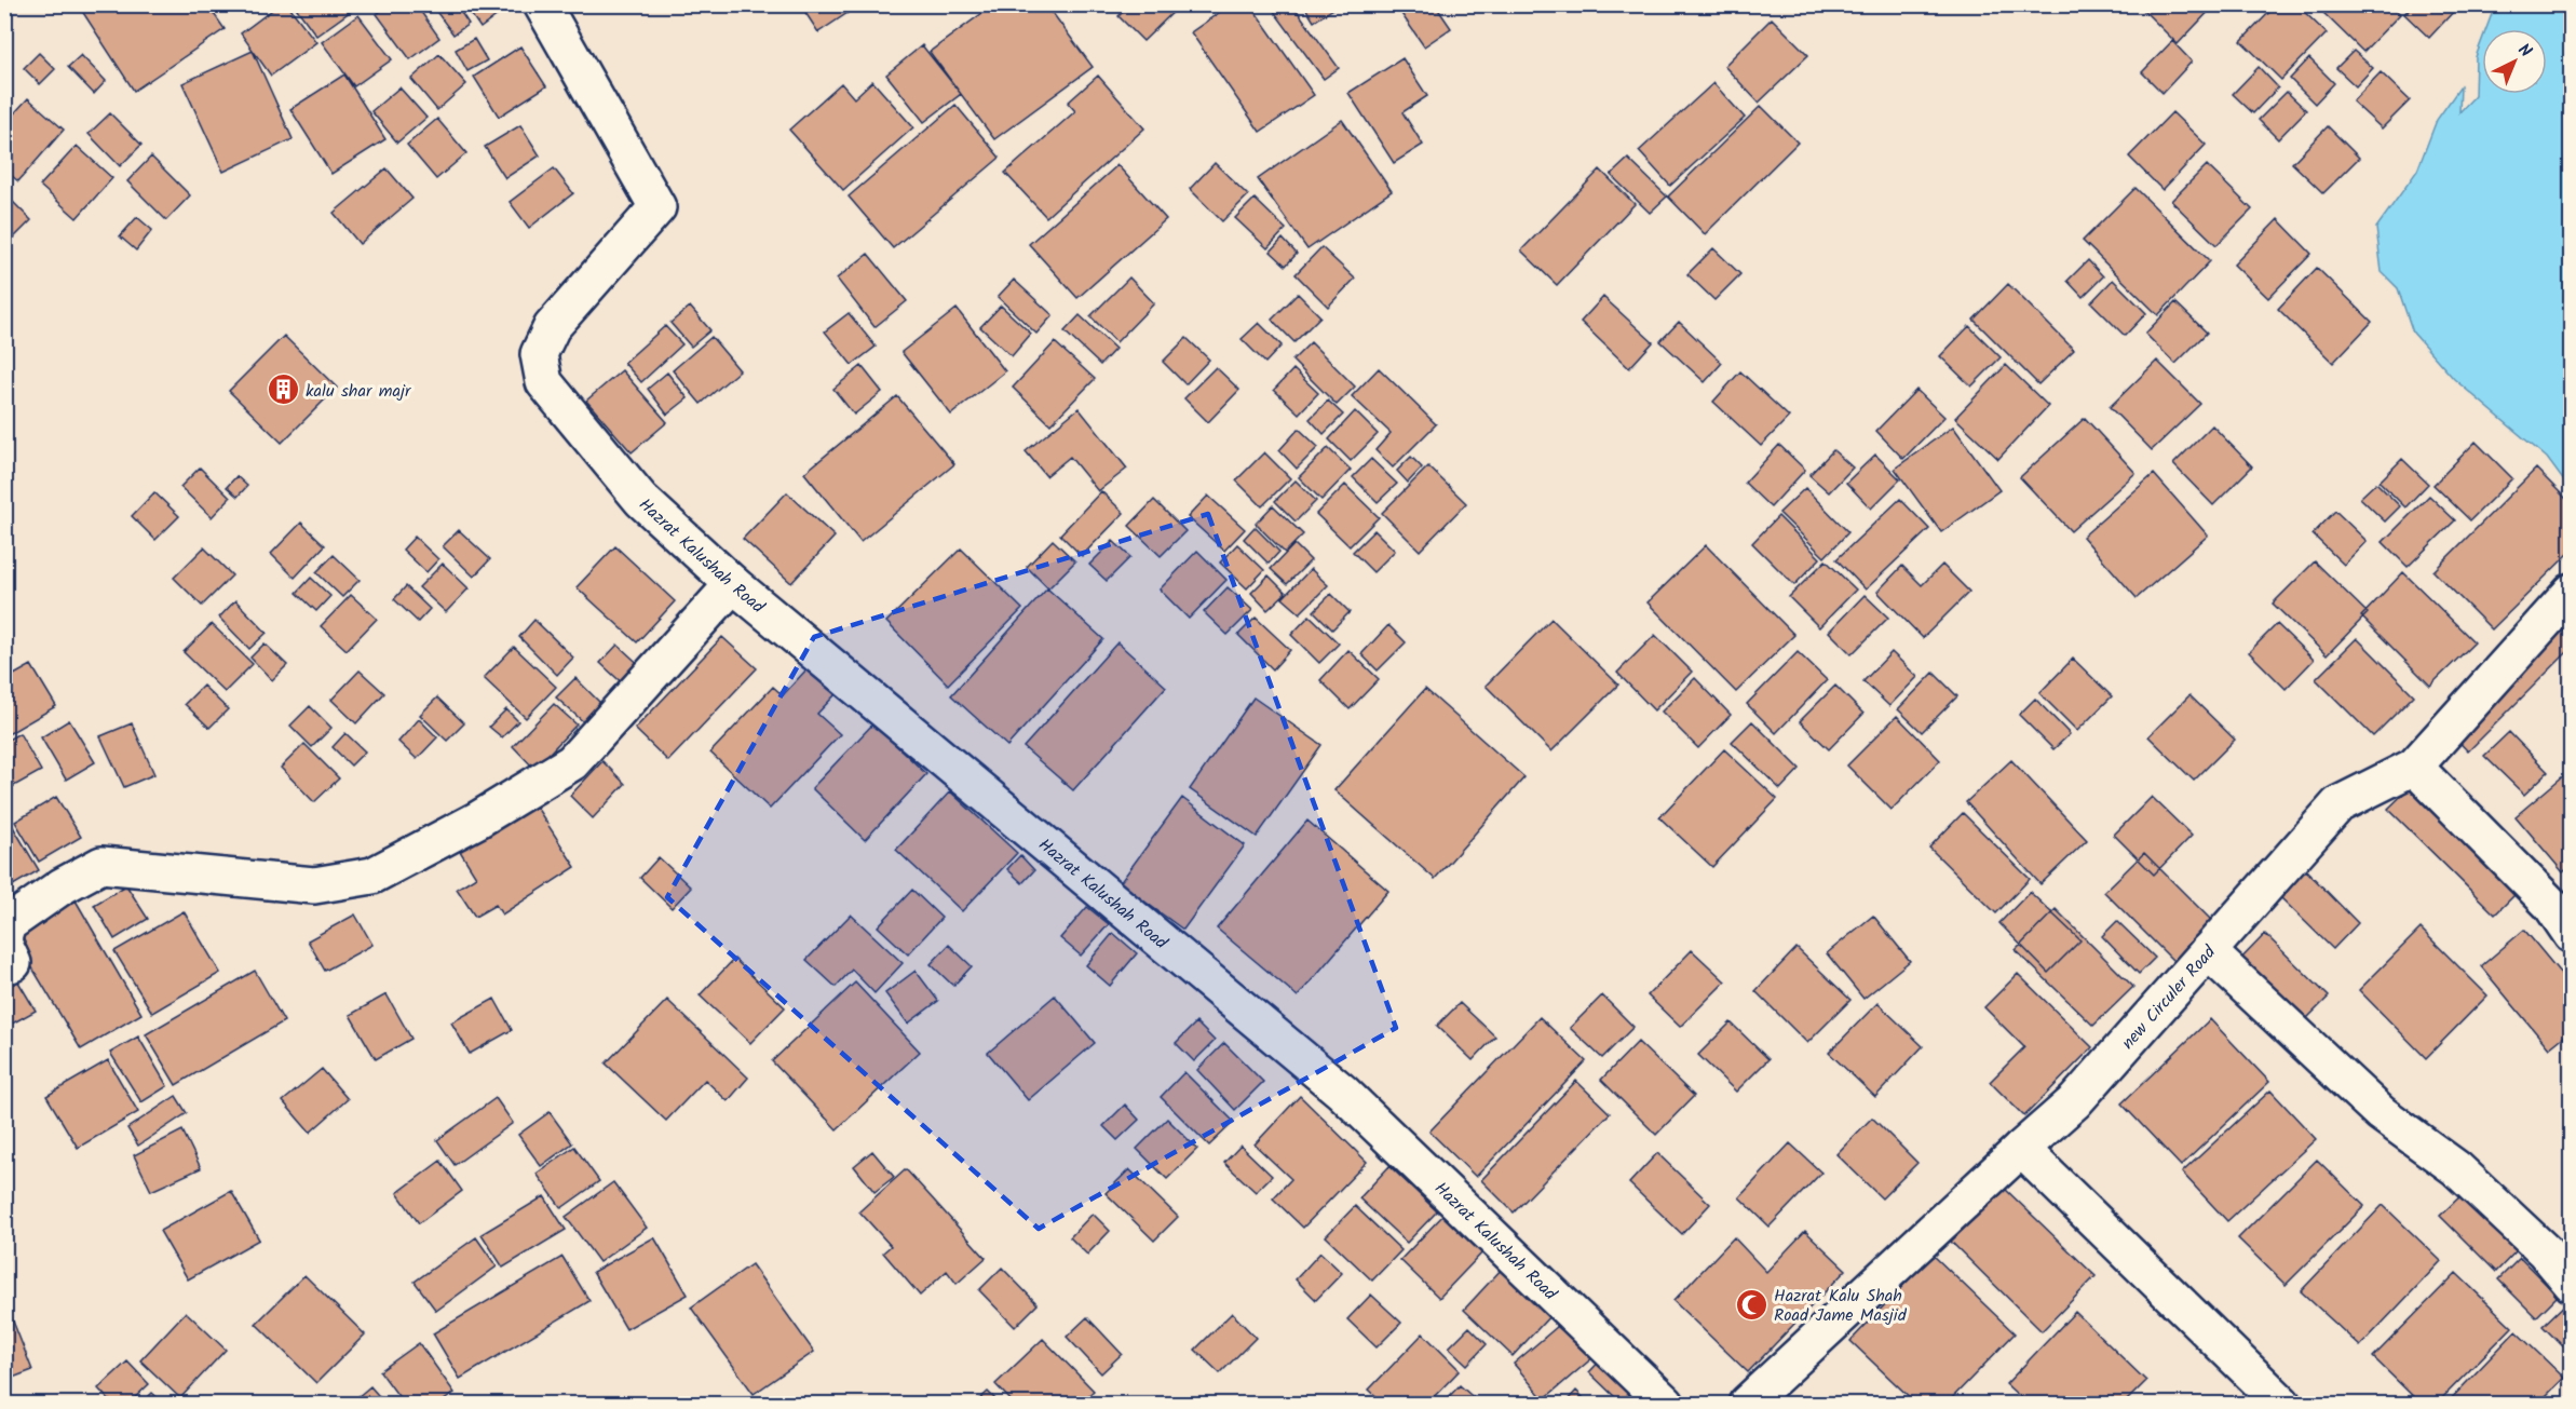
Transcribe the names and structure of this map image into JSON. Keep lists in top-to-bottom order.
{
  "streets": {
    "street": ["Hazrat Kalushah Road", "new Circuler Road"]
  },
  "places": {
    "building": ["kalu shar majr"],
    "mosque": ["Hazrat Kalu Shah Road Jame Masjid"]
  },
  "north": "top right"
}
